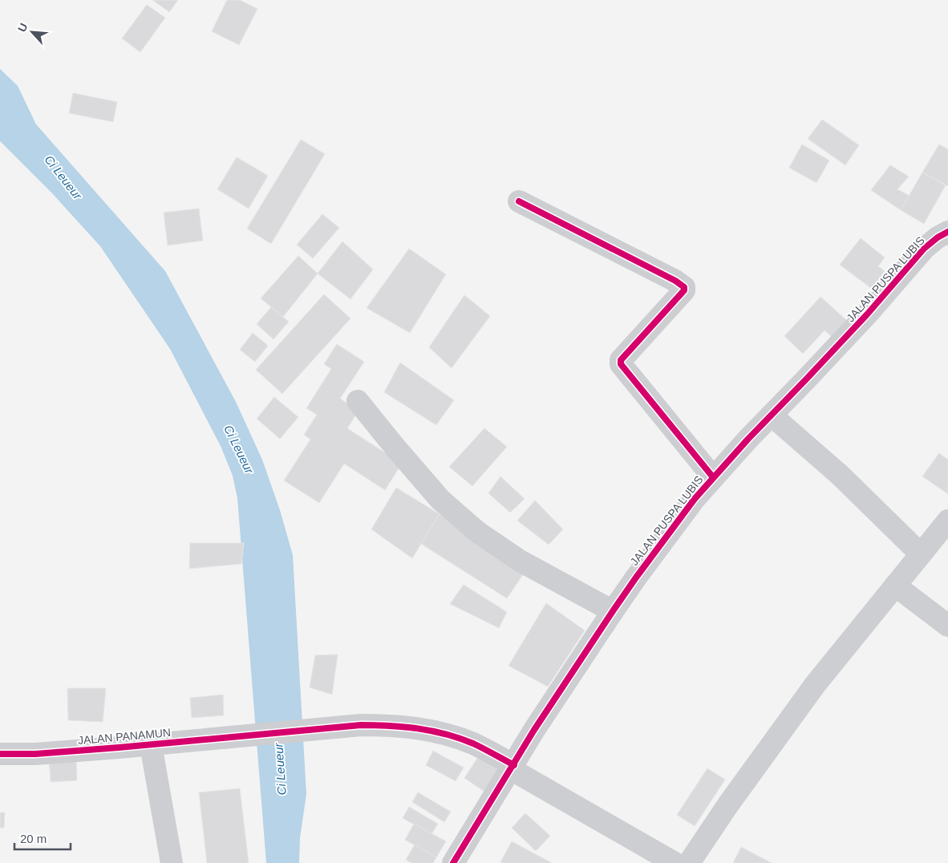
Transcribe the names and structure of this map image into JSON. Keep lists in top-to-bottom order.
{
  "streets": {
    "street": ["JALAN PUSPA LUBIS", "JALAN PANAMUN"]
  },
  "crossings": [
    ["JALAN PUSPA LUBIS", "JALAN PANAMUN"]
  ],
  "water": ["Ci Leueur"],
  "scale_bar": "20 m",
  "north": "top left"
}
